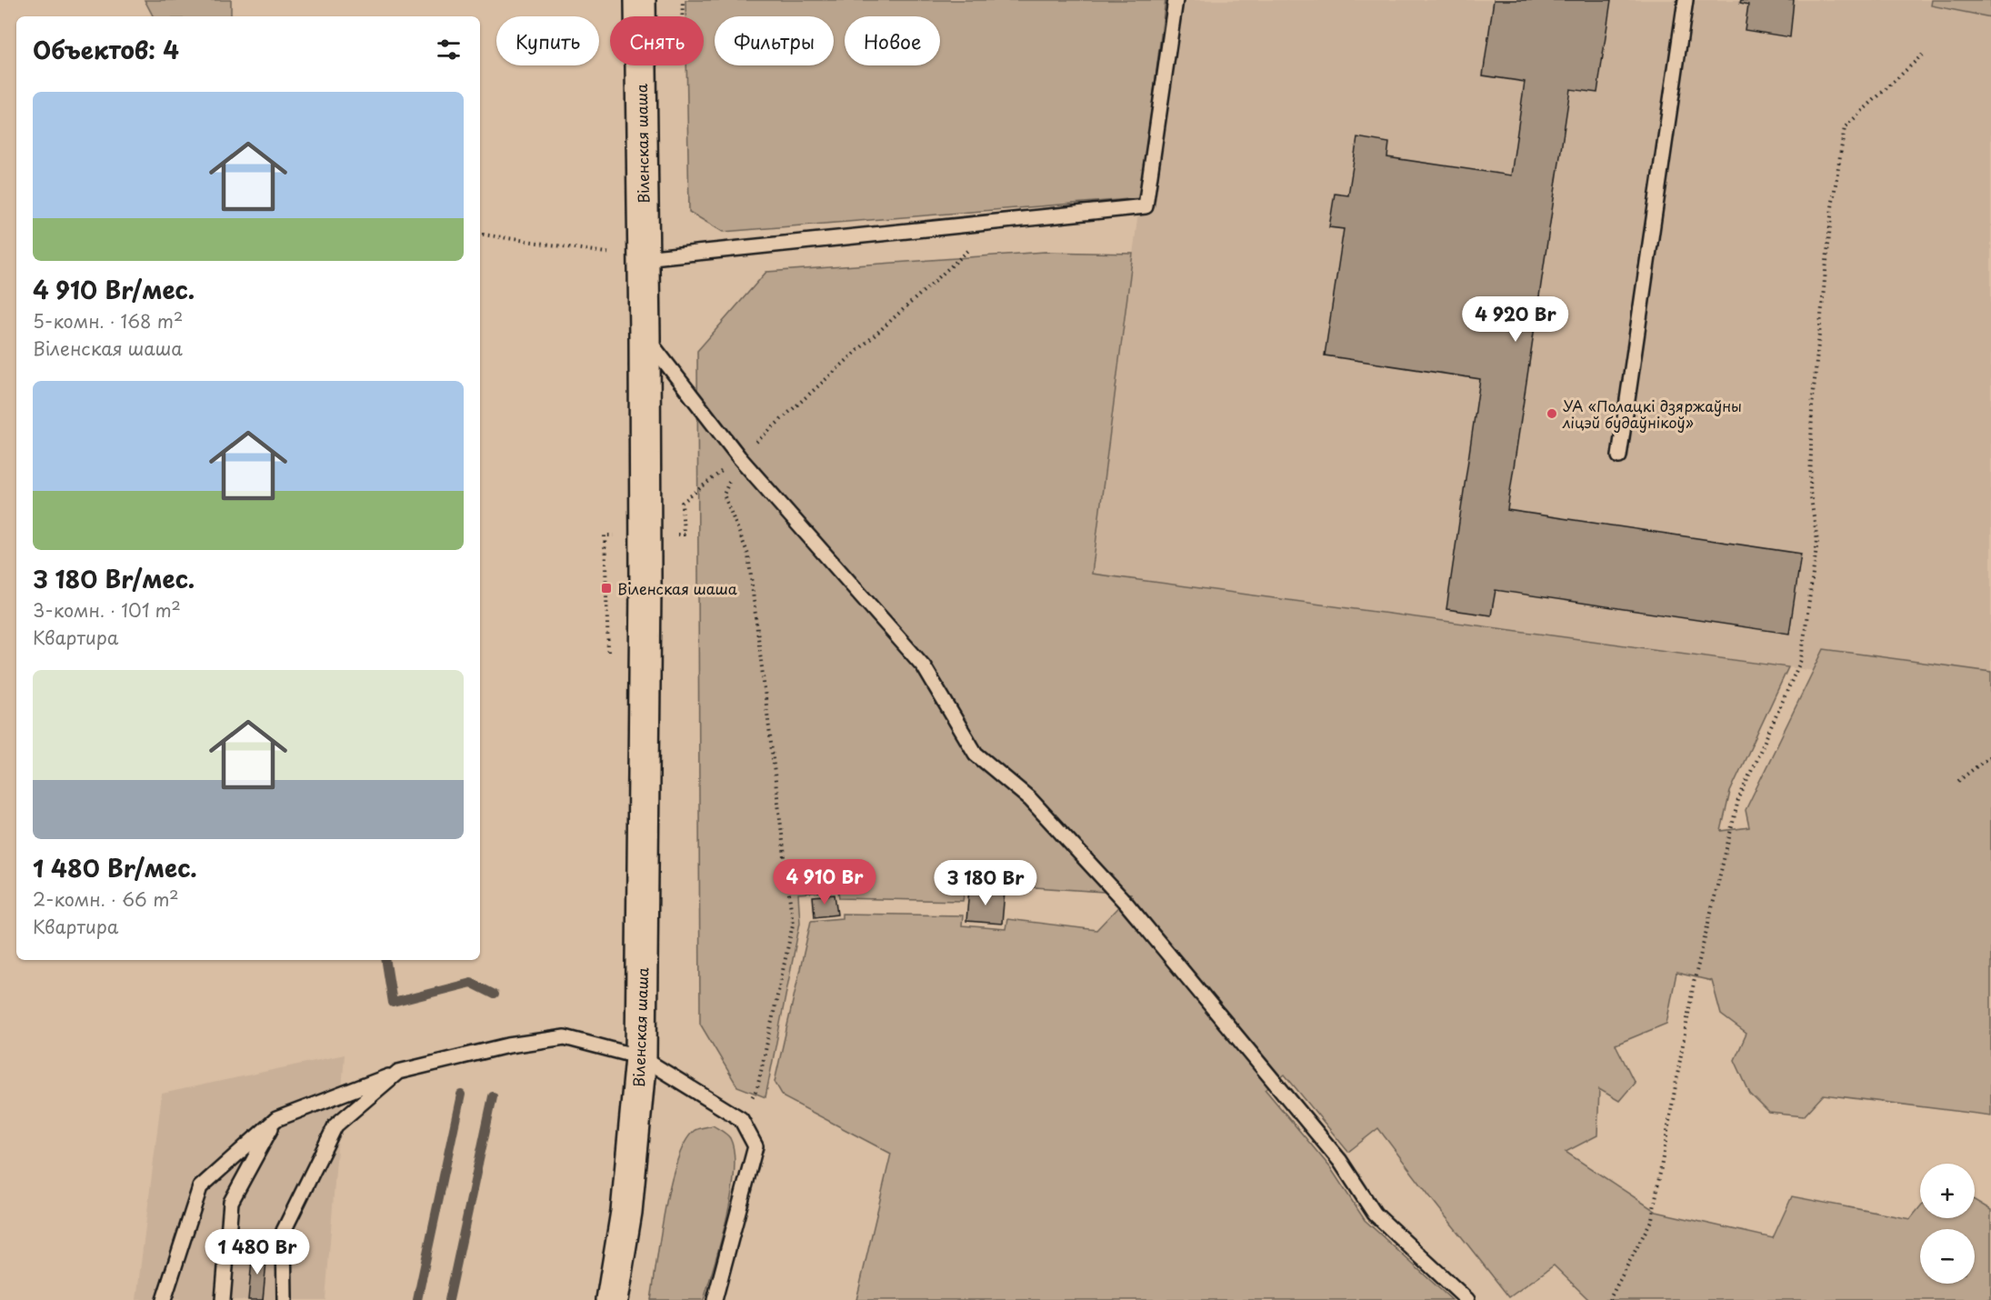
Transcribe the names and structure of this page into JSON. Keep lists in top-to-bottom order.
{
  "streets": {
    "main road": ["Віленская шаша"]
  },
  "places": {
    "other": ["УА «Полацкі дзяржаўны ліцэй будаўнікоў»"],
    "transit": ["Віленская шаша"]
  },
  "page": {
    "chip": [
      "Купить",
      "Снять",
      "Фильтры",
      "Новое"
    ],
    "heading": "Объектов: 4",
    "list": [
      {
        "name": "4 910 Br/мес.",
        "note": "5-комн. · 168 m² · Віленская шаша"
      },
      {
        "name": "3 180 Br/мес.",
        "note": "3-комн. · 101 m² · Квартира"
      },
      {
        "name": "1 480 Br/мес.",
        "note": "2-комн. · 66 m² · Квартира"
      }
    ],
    "price": [
      "4 920 Br",
      "4 910 Br",
      "3 180 Br",
      "1 480 Br"
    ],
    "map_buttons": ["+", "−"]
  }
}
